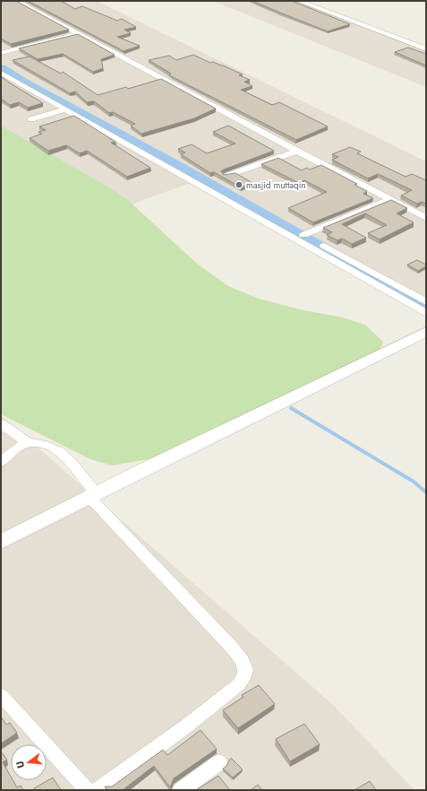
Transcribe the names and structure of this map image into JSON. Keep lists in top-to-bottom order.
{
  "places": ["masjid muttaqin"],
  "north": "left"
}
